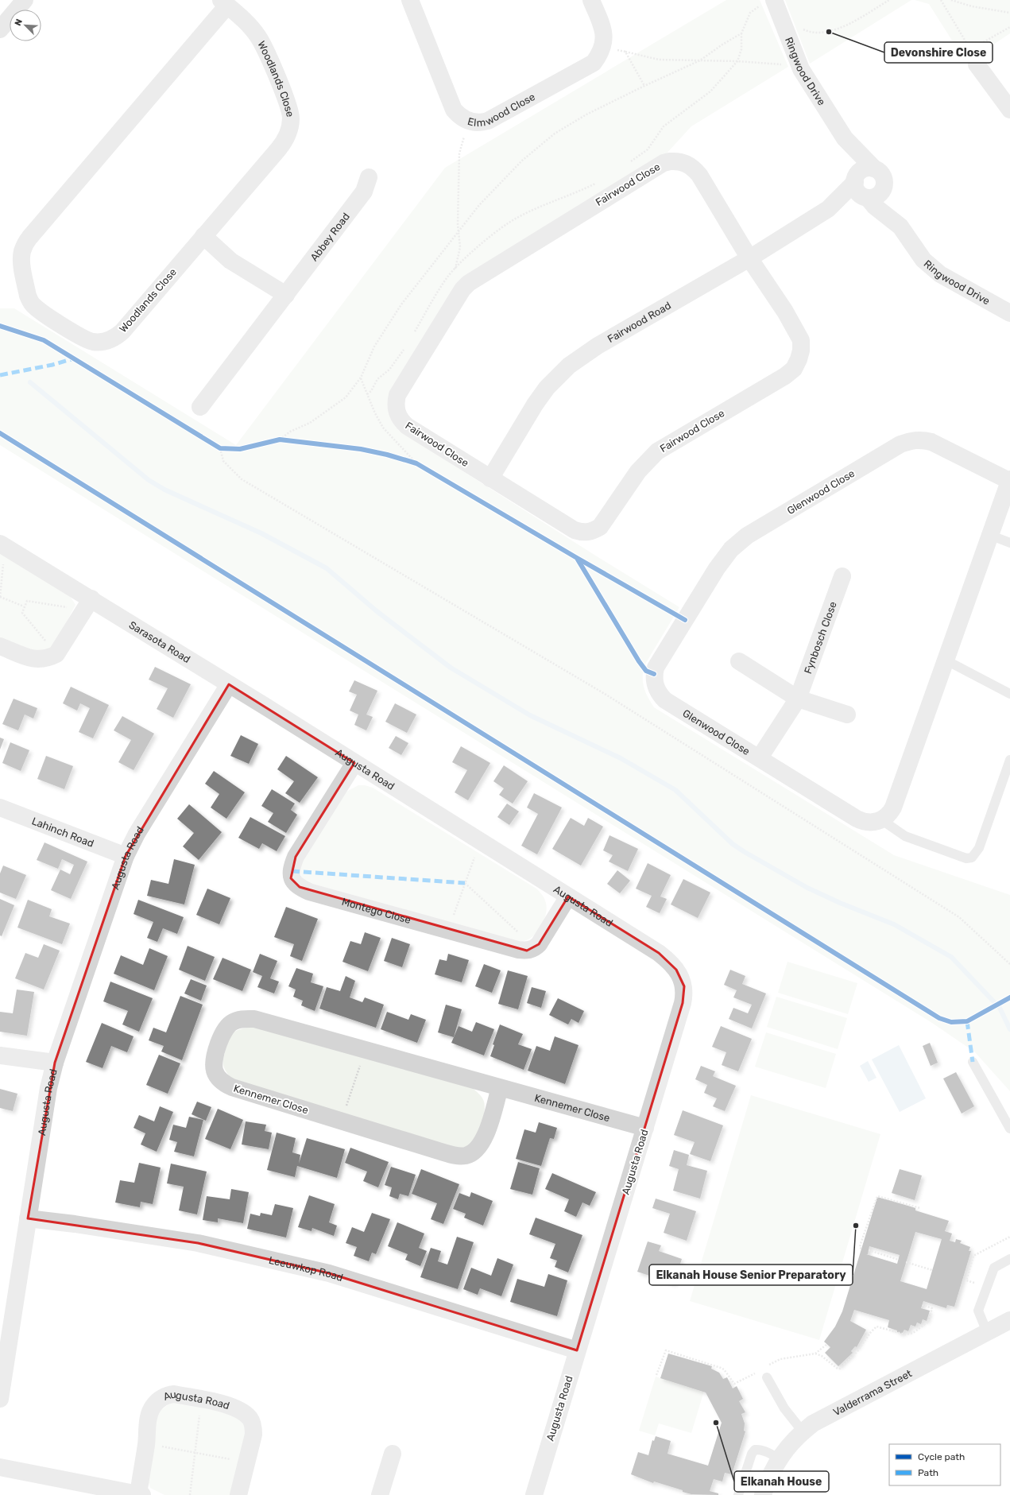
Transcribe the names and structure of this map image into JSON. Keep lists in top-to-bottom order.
{
  "streets": {
    "street": [
      "Ringwood Drive",
      "Woodlands Close",
      "Elmwood Close",
      "Fairwood Close",
      "Abbey Road",
      "Fairwood Road",
      "Glenwood Close",
      "Fynbosch Close",
      "Sarasota Road",
      "Augusta Road",
      "Lahinch Road",
      "Montego Close",
      "Kennemer Close",
      "Leeuwkop Road",
      "Valderrama Street"
    ]
  },
  "crossings": [
    ["Ringwood Drive", "Fairwood Road"],
    ["Fairwood Close", "Fairwood Road"],
    ["Glenwood Close", "Fynbosch Close"],
    ["Sarasota Road", "Augusta Road"],
    ["Augusta Road", "Lahinch Road"],
    ["Augusta Road", "Montego Close"],
    ["Augusta Road", "Kennemer Close"],
    ["Augusta Road", "Leeuwkop Road"]
  ],
  "places": ["Devonshire Close", "Elkanah House Senior Preparatory", "Elkanah House"],
  "legend": ["Cycle path", "Path"],
  "north": "top left"
}
